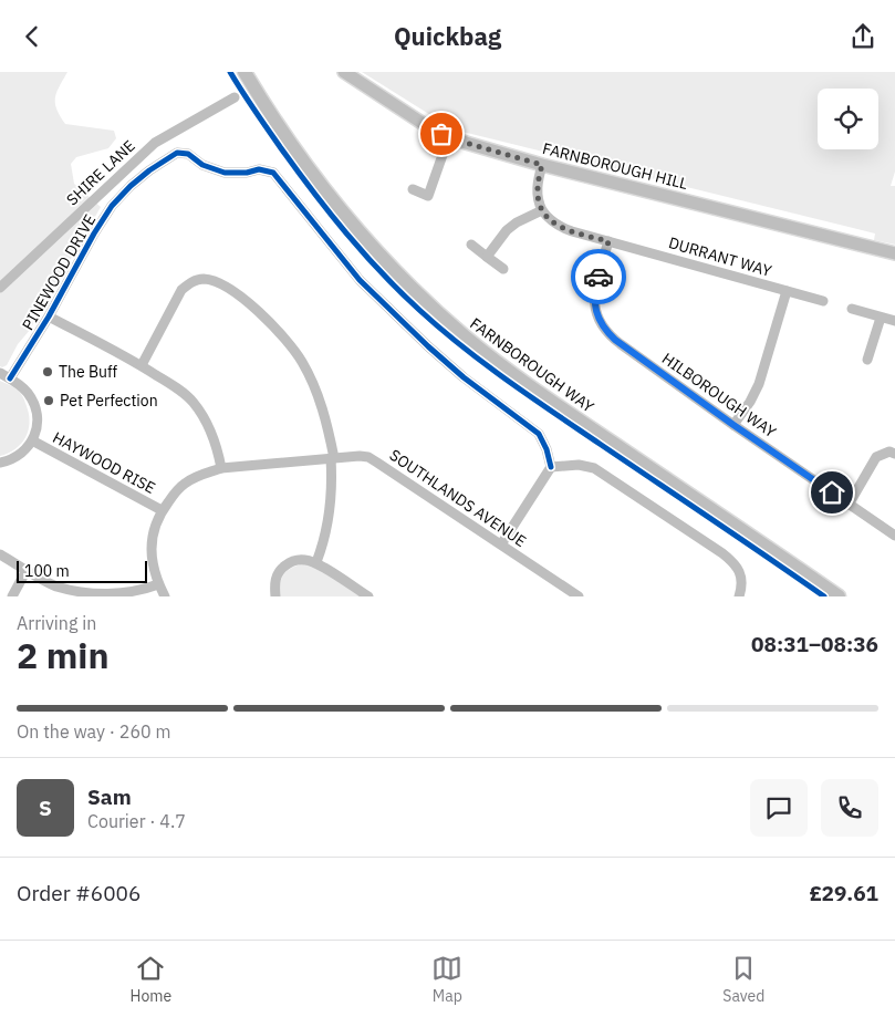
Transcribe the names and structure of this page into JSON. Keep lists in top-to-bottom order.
{
  "streets": {
    "highway": ["FARNBOROUGH WAY"],
    "main road": ["FARNBOROUGH HILL"],
    "street": [
      "SHIRE LANE",
      "DURRANT WAY",
      "PINEWOOD DRIVE",
      "HILBOROUGH WAY",
      "HAYWOOD RISE",
      "SOUTHLANDS AVENUE"
    ]
  },
  "crossings": [
    ["DURRANT WAY", "HILBOROUGH WAY"],
    ["HAYWOOD RISE", "SOUTHLANDS AVENUE"]
  ],
  "places": ["The Buff", "Pet Perfection"],
  "scale_bar": "100 m",
  "page": {
    "header": "Quickbag",
    "scale": "100 m",
    "heading": ["2 min", "Arriving in", "08:31–08:36"],
    "panel": [
      "Sam",
      "Courier · 4.7",
      "Order #6006",
      "£29.61"
    ],
    "bar": "On the way · 260 m",
    "round": "S",
    "tabs": ["Home", "Map", "Saved"]
  }
}
